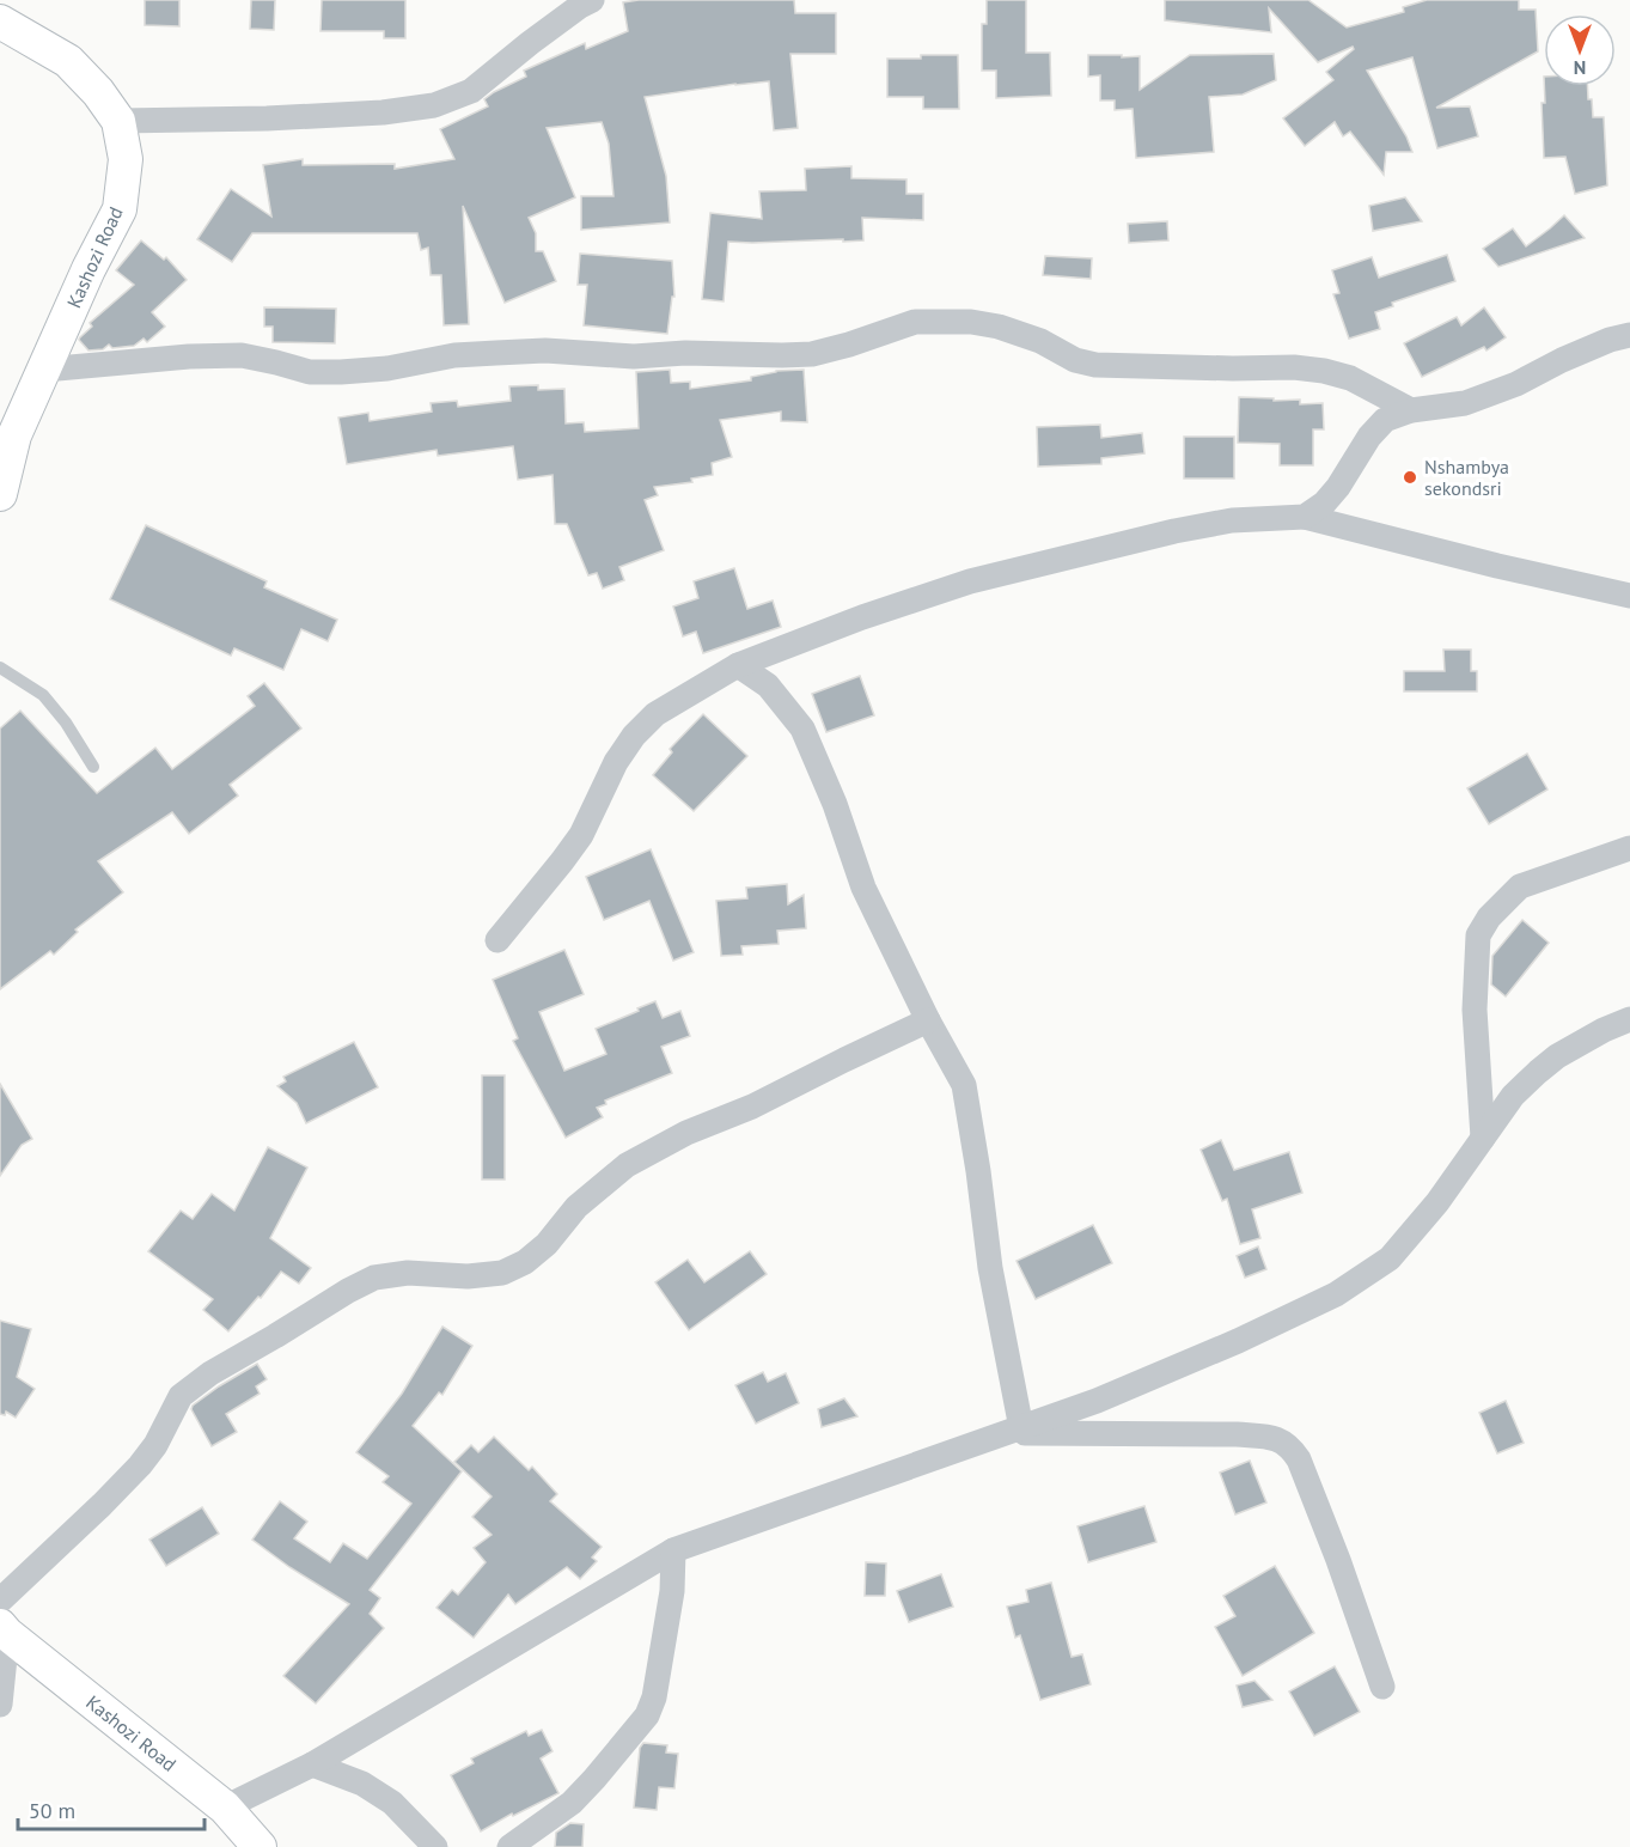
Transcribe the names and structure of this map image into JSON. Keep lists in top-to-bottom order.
{
  "streets": {
    "main road": ["Kashozi Road"]
  },
  "places": ["Nshambya sekondsri"],
  "scale_bar": "50 m",
  "north": "bottom"
}
